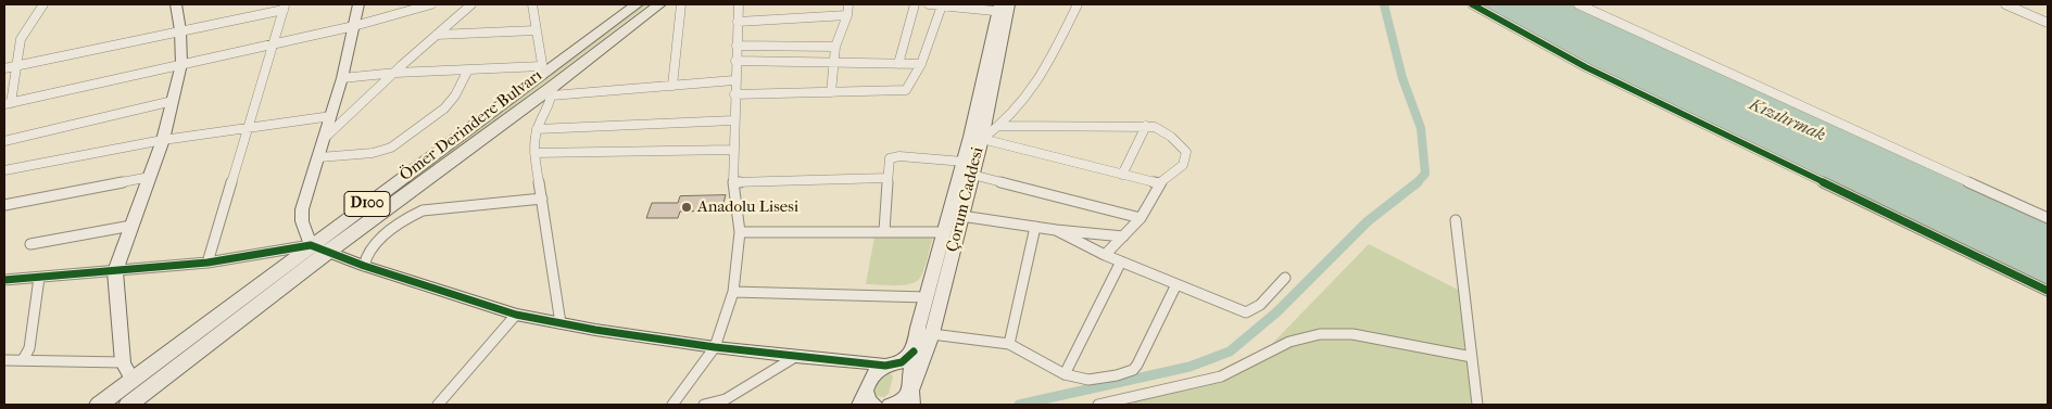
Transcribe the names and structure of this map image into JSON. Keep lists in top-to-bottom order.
{
  "streets": {
    "highway": ["Ömer Derindere Bulvarı", "D100"],
    "street": ["Çorum Caddesi"]
  },
  "water": ["Kızılırmak"],
  "places": ["Anadolu Lisesi"]
}
